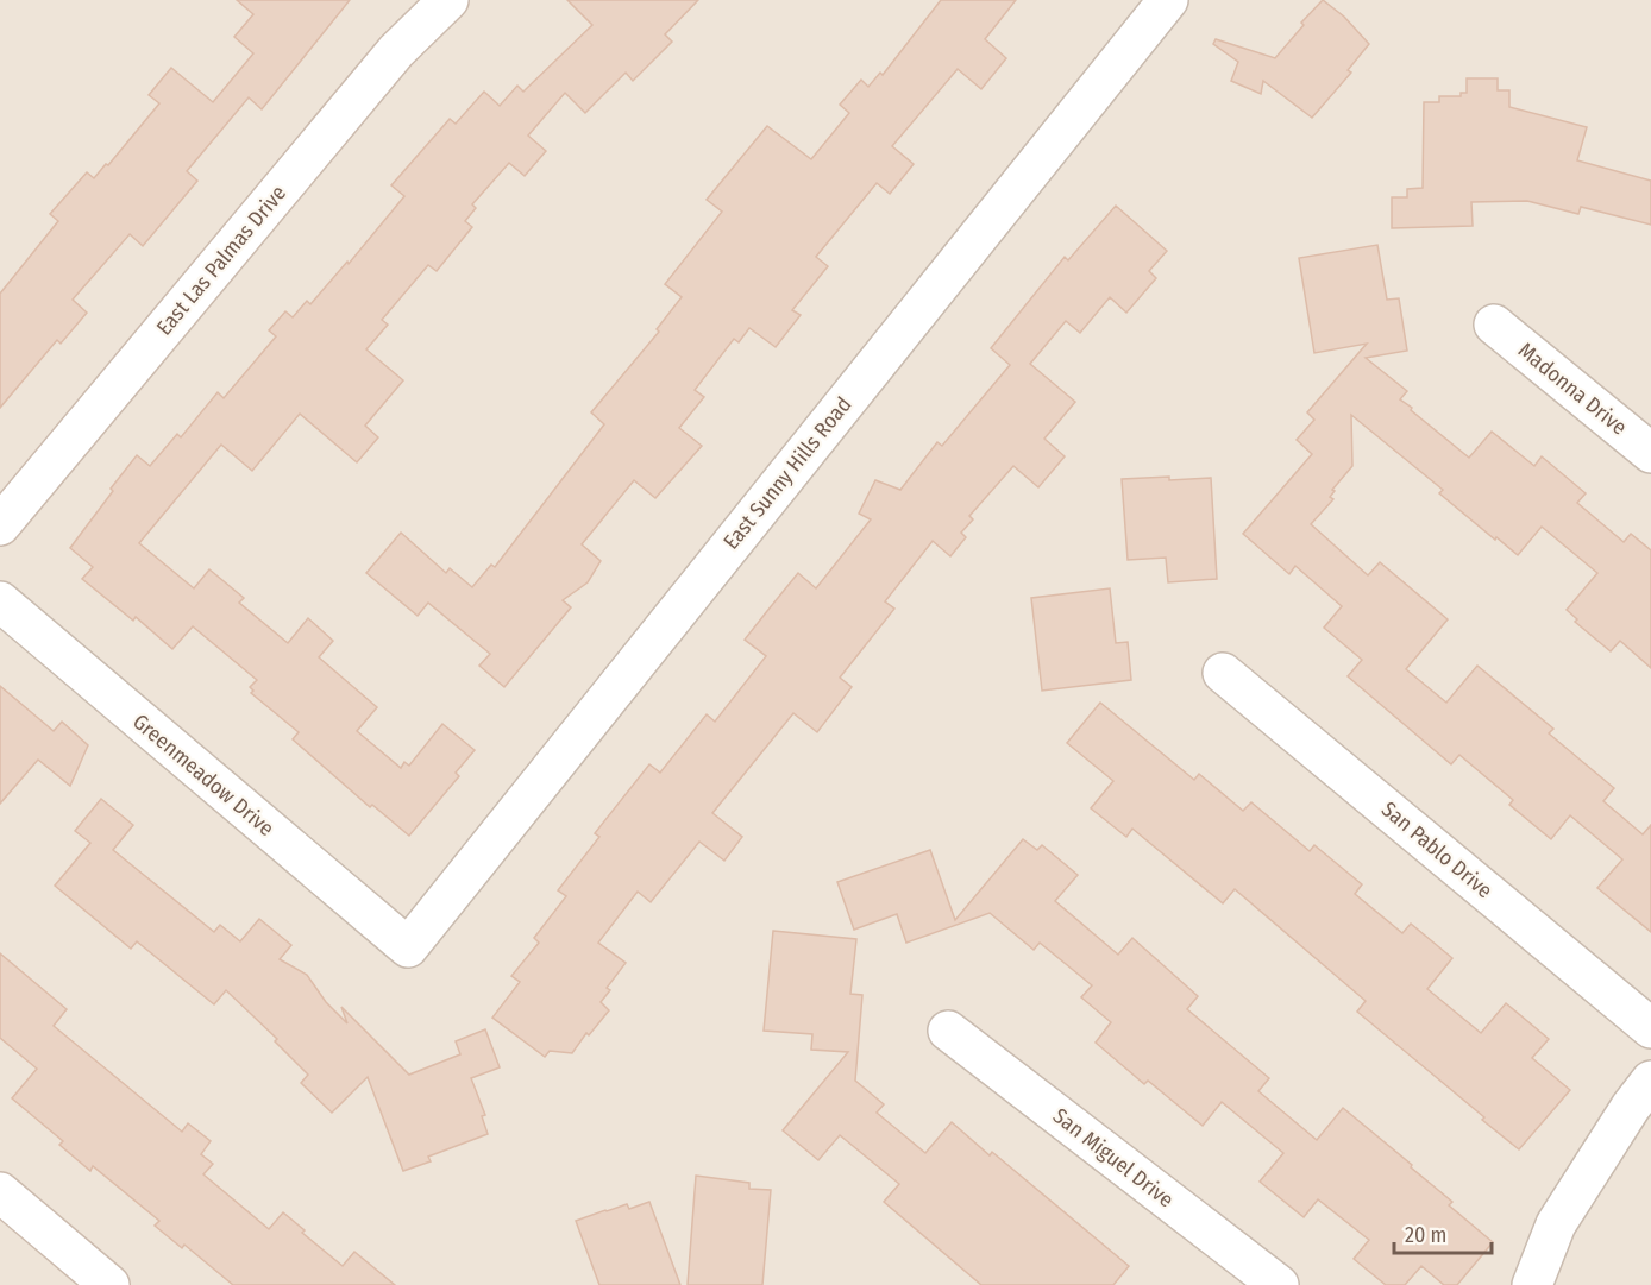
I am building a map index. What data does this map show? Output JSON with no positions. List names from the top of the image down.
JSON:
{
  "streets": {
    "street": [
      "East Las Palmas Drive",
      "Madonna Drive",
      "East Sunny Hills Road",
      "Greenmeadow Drive",
      "San Pablo Drive",
      "San Miguel Drive"
    ]
  },
  "crossings": [
    ["East Sunny Hills Road", "Greenmeadow Drive"]
  ],
  "scale_bar": "20 m"
}
